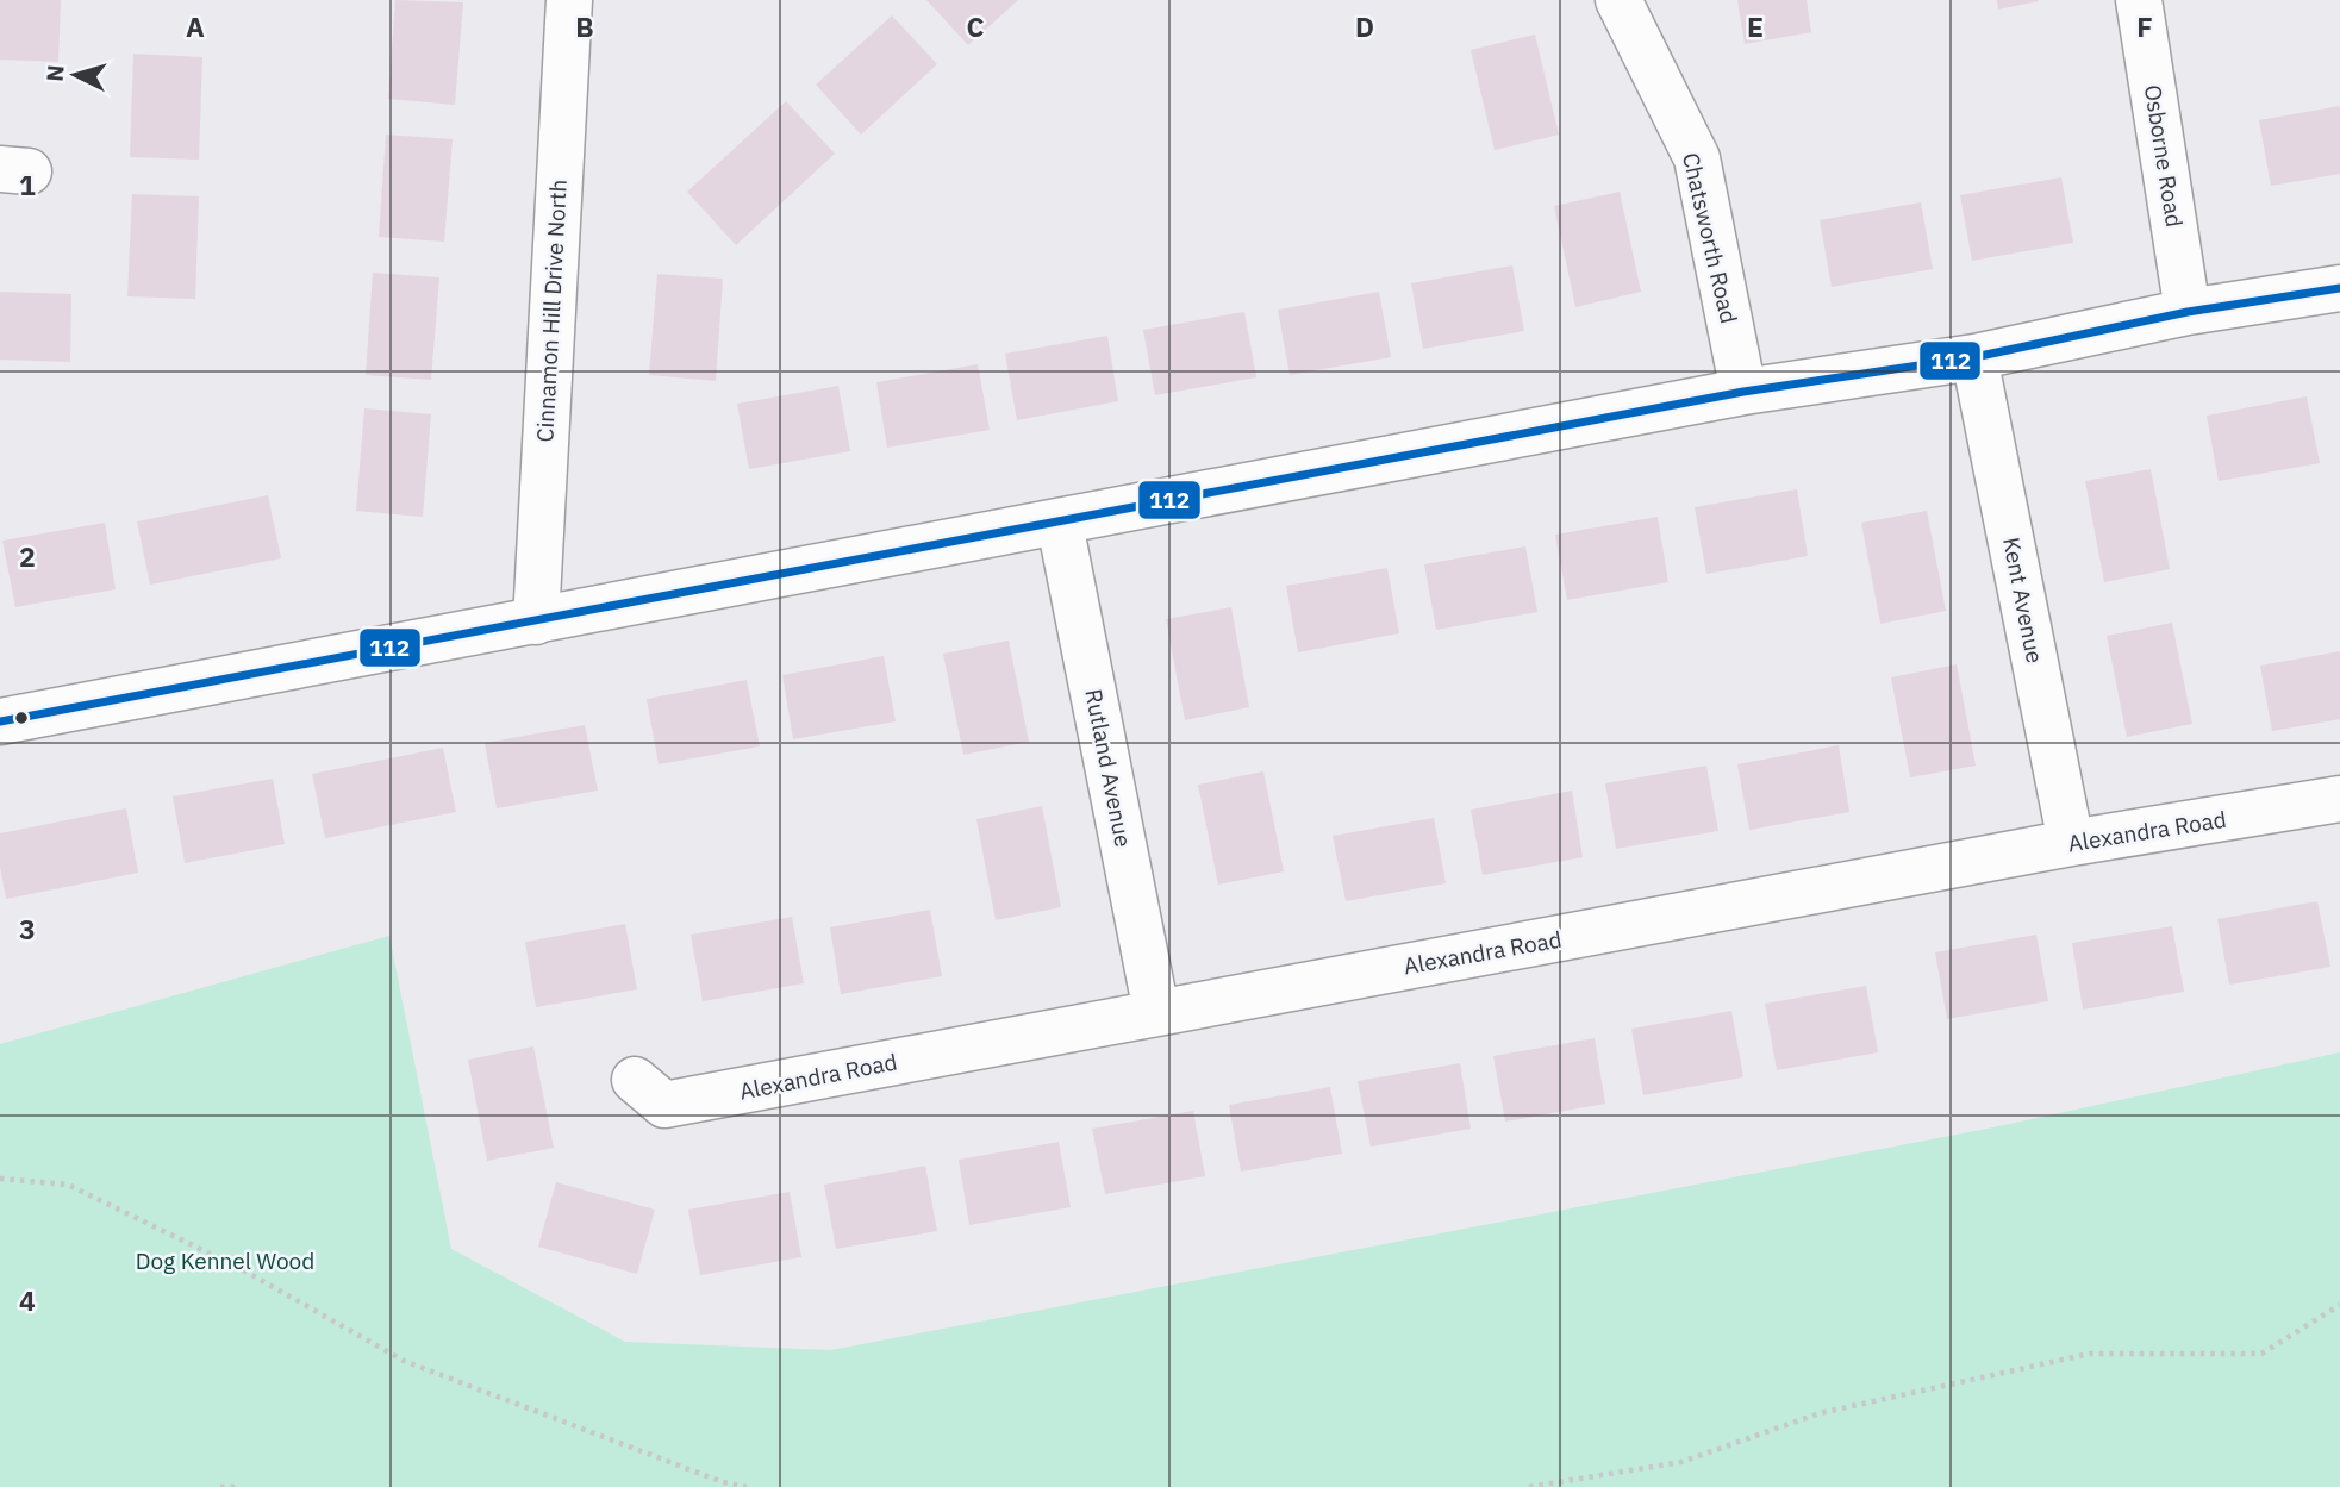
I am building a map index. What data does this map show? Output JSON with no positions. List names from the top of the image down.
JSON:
{
  "streets": {
    "street": [
      "Osborne Road",
      "Chatsworth Road",
      "Cinnamon Hill Drive North",
      "Kent Avenue",
      "Rutland Avenue",
      "Alexandra Road"
    ]
  },
  "crossings": [
    ["Kent Avenue", "Alexandra Road"],
    ["Rutland Avenue", "Alexandra Road"]
  ],
  "parks": ["Dog Kennel Wood"],
  "lines": ["transit line 112"],
  "north": "left",
  "grid": {
    "columns": [
      "A",
      "B",
      "C",
      "D",
      "E",
      "F"
    ],
    "rows": [
      "1",
      "2",
      "3",
      "4"
    ]
  }
}
